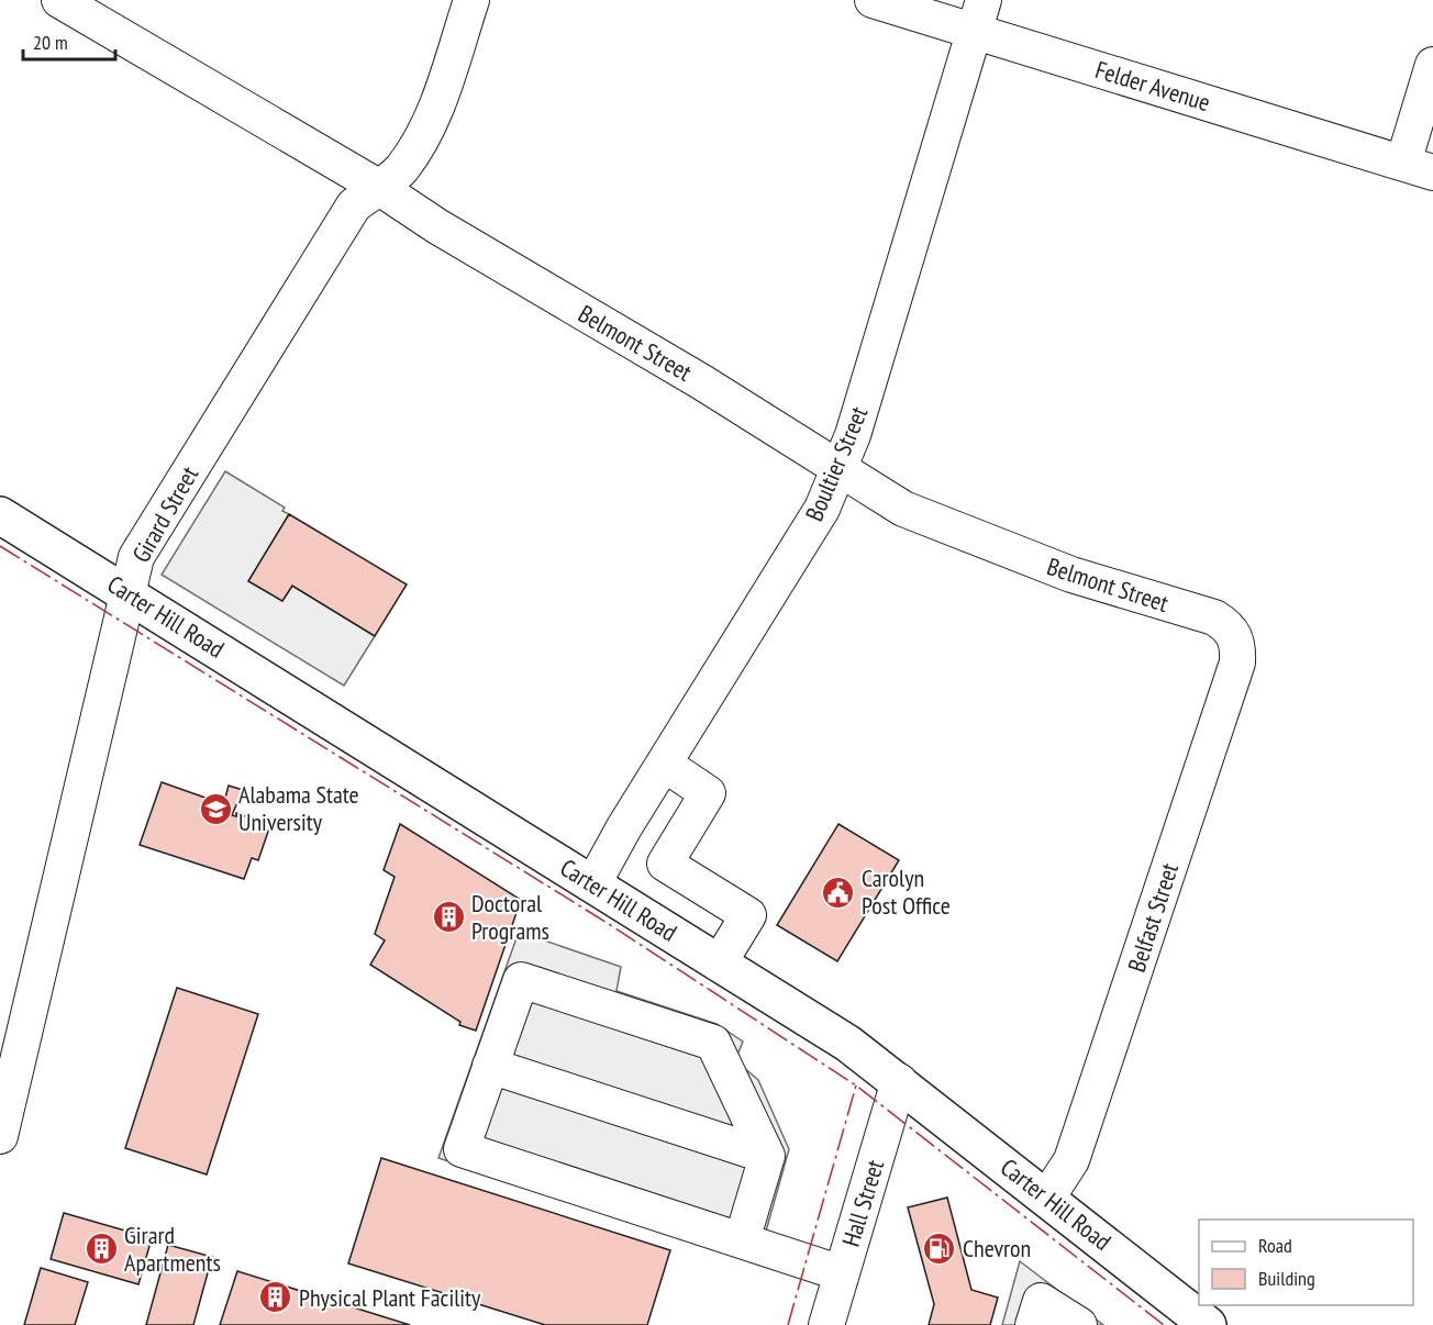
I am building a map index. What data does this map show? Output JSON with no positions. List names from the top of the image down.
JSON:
{
  "streets": {
    "main road": ["Carter Hill Road"],
    "street": [
      "Felder Avenue",
      "Belmont Street",
      "Boultier Street",
      "Girard Street",
      "Belfast Street",
      "Hall Street"
    ]
  },
  "crossings": [
    ["Felder Avenue", "Boultier Street"],
    ["Belmont Street", "Boultier Street"],
    ["Belmont Street", "Girard Street"],
    ["Belmont Street", "Belfast Street"],
    ["Boultier Street", "Carter Hill Road"],
    ["Girard Street", "Carter Hill Road"],
    ["Carter Hill Road", "Belfast Street"],
    ["Carter Hill Road", "Hall Street"]
  ],
  "places": {
    "school or university": ["Alabama State University"],
    "public building": ["Carolyn Post Office"],
    "building": ["Doctoral Programs", "Girard Apartments", "Physical Plant Facility"],
    "fuel station": ["Chevron"]
  },
  "legend": ["Road", "Building"],
  "scale_bar": "20 m"
}
